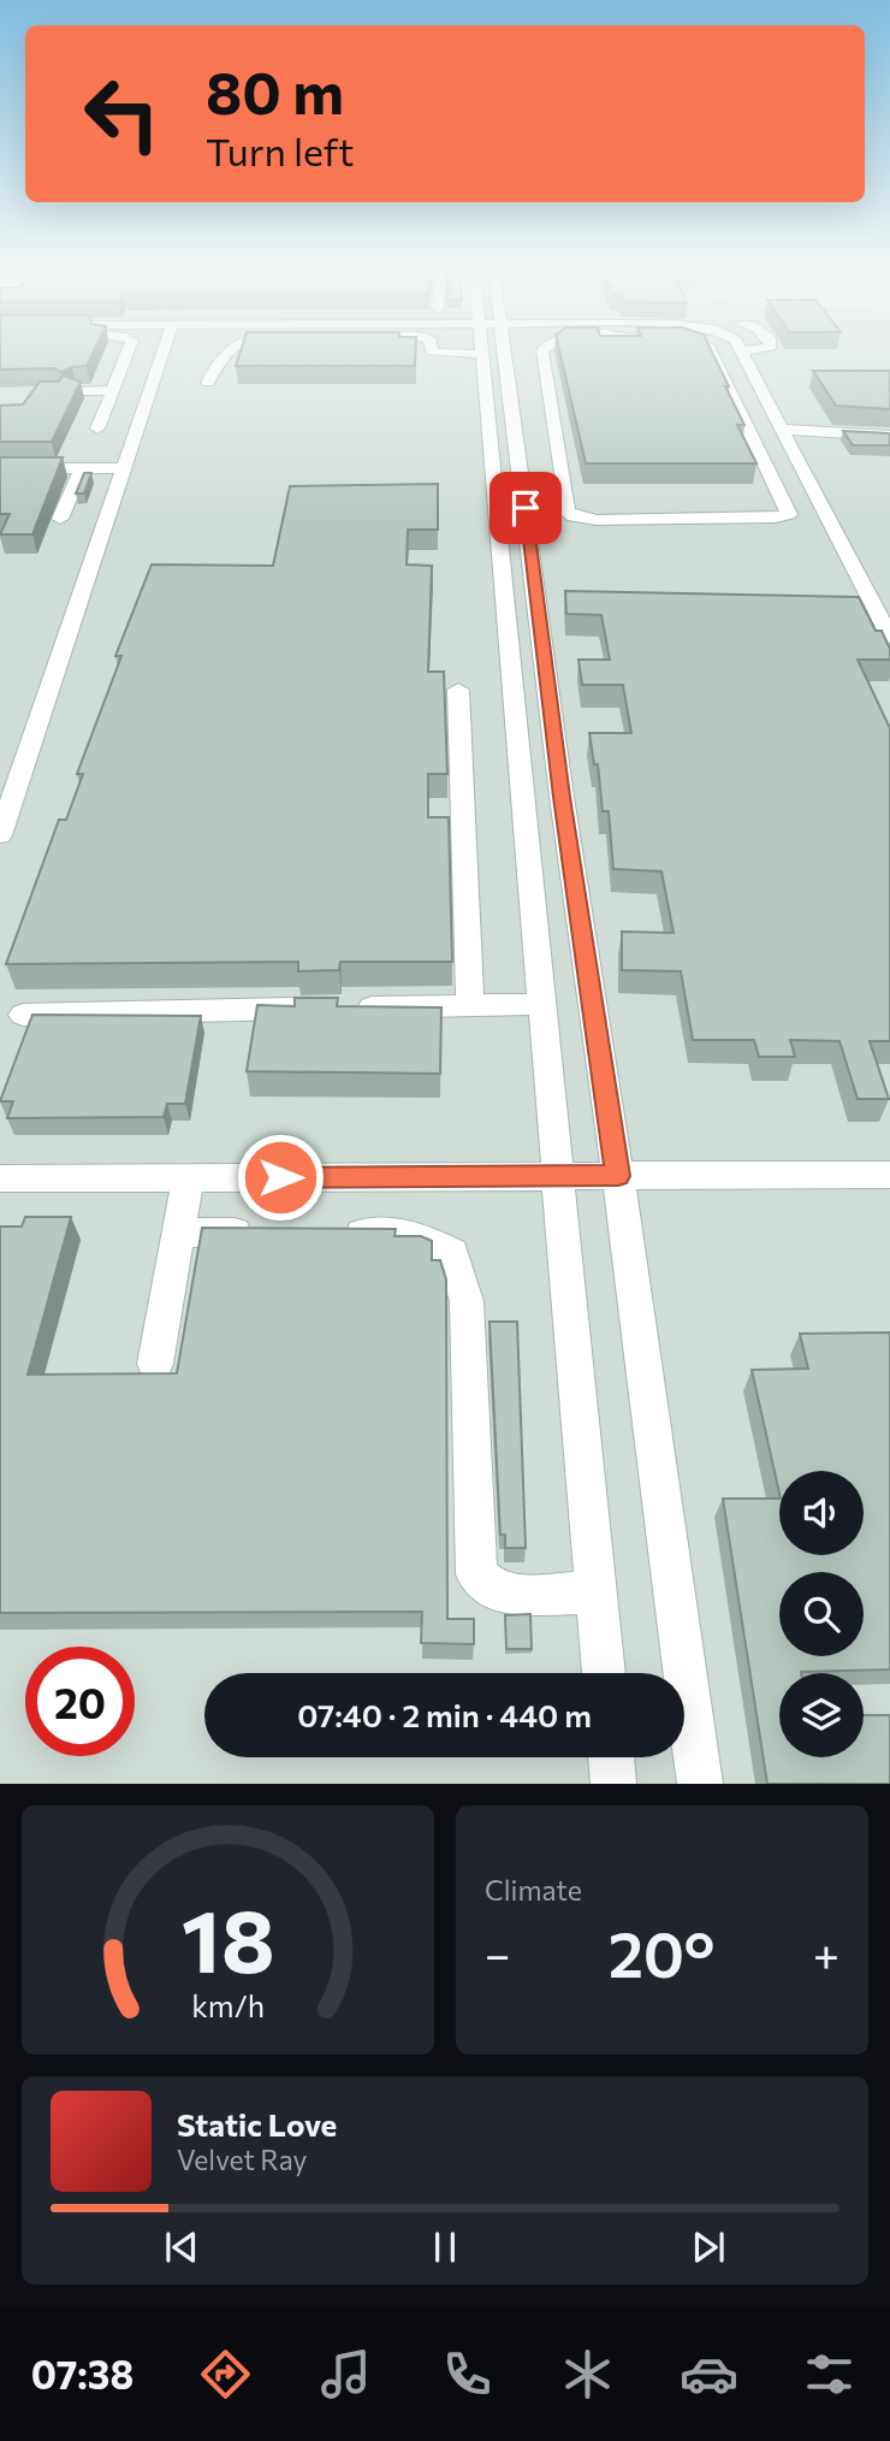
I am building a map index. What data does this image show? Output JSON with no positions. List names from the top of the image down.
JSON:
{
  "page": {
    "turn": ["80 m", "Turn left"],
    "limit": "20",
    "trip": "07:40 · 2 min · 440 m",
    "tile": "Climate",
    "heat": ["−", "20°", "+"],
    "song": ["Static Love", "Velvet Ray"],
    "tabs": "07:38",
    "gauge": ["18", "km/h"]
  }
}
